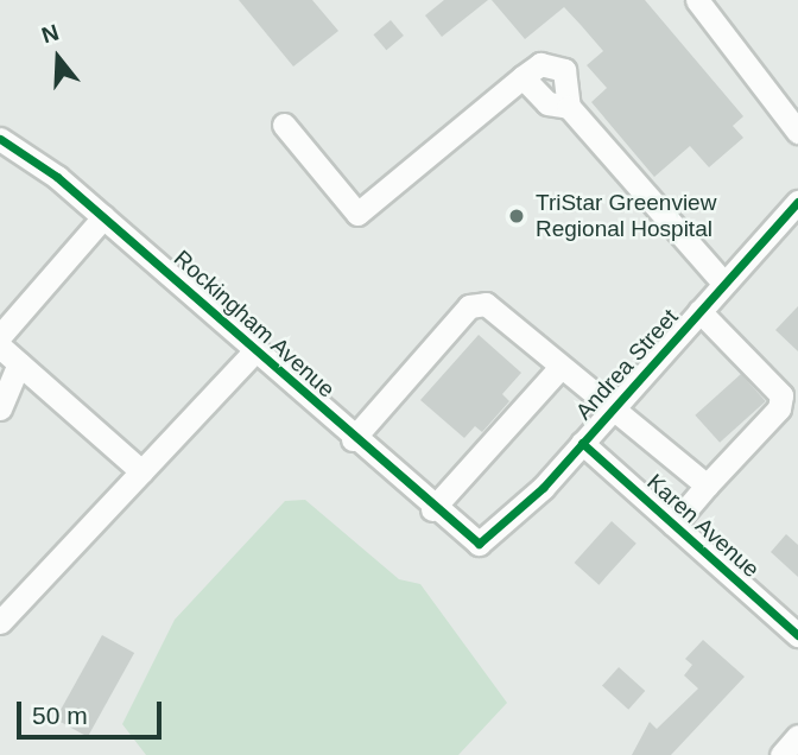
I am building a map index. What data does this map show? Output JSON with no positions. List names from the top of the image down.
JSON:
{
  "streets": {
    "street": ["Rockingham Avenue", "Andrea Street", "Karen Avenue"]
  },
  "crossings": [
    ["Rockingham Avenue", "Andrea Street"],
    ["Andrea Street", "Karen Avenue"]
  ],
  "places": ["TriStar Greenview Regional Hospital"],
  "scale_bar": "50 m",
  "north": "top"
}
